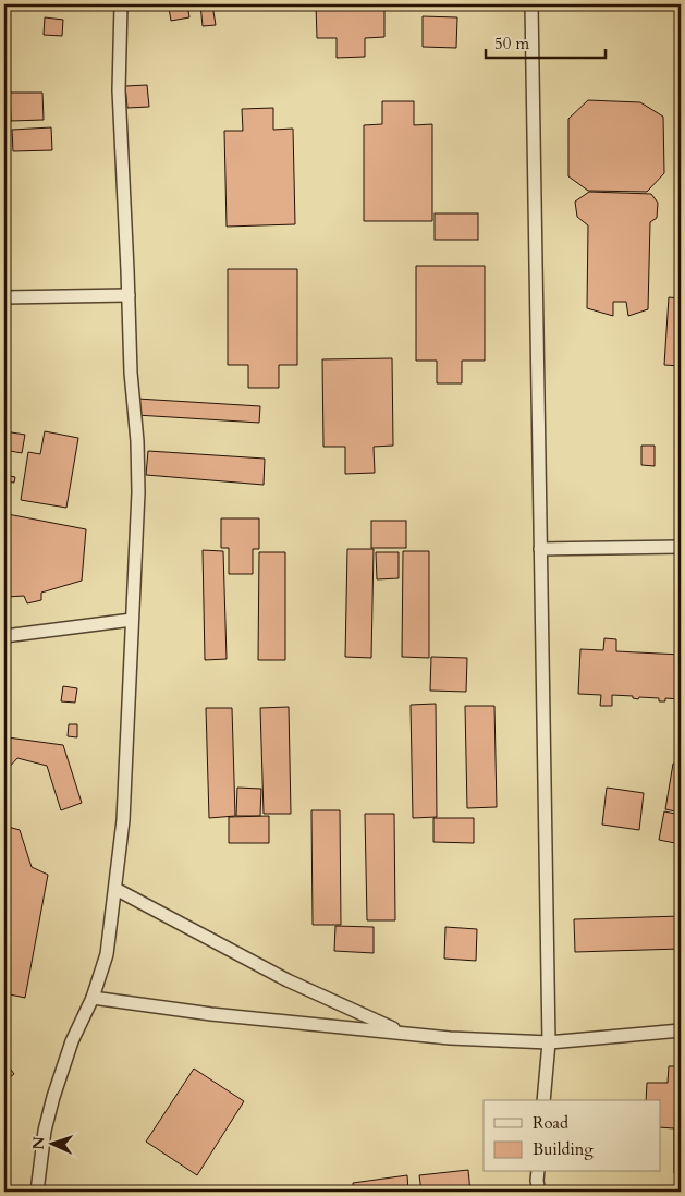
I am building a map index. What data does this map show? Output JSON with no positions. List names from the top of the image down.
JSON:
{
  "legend": ["Road", "Building"],
  "scale_bar": "50 m",
  "north": "left"
}
